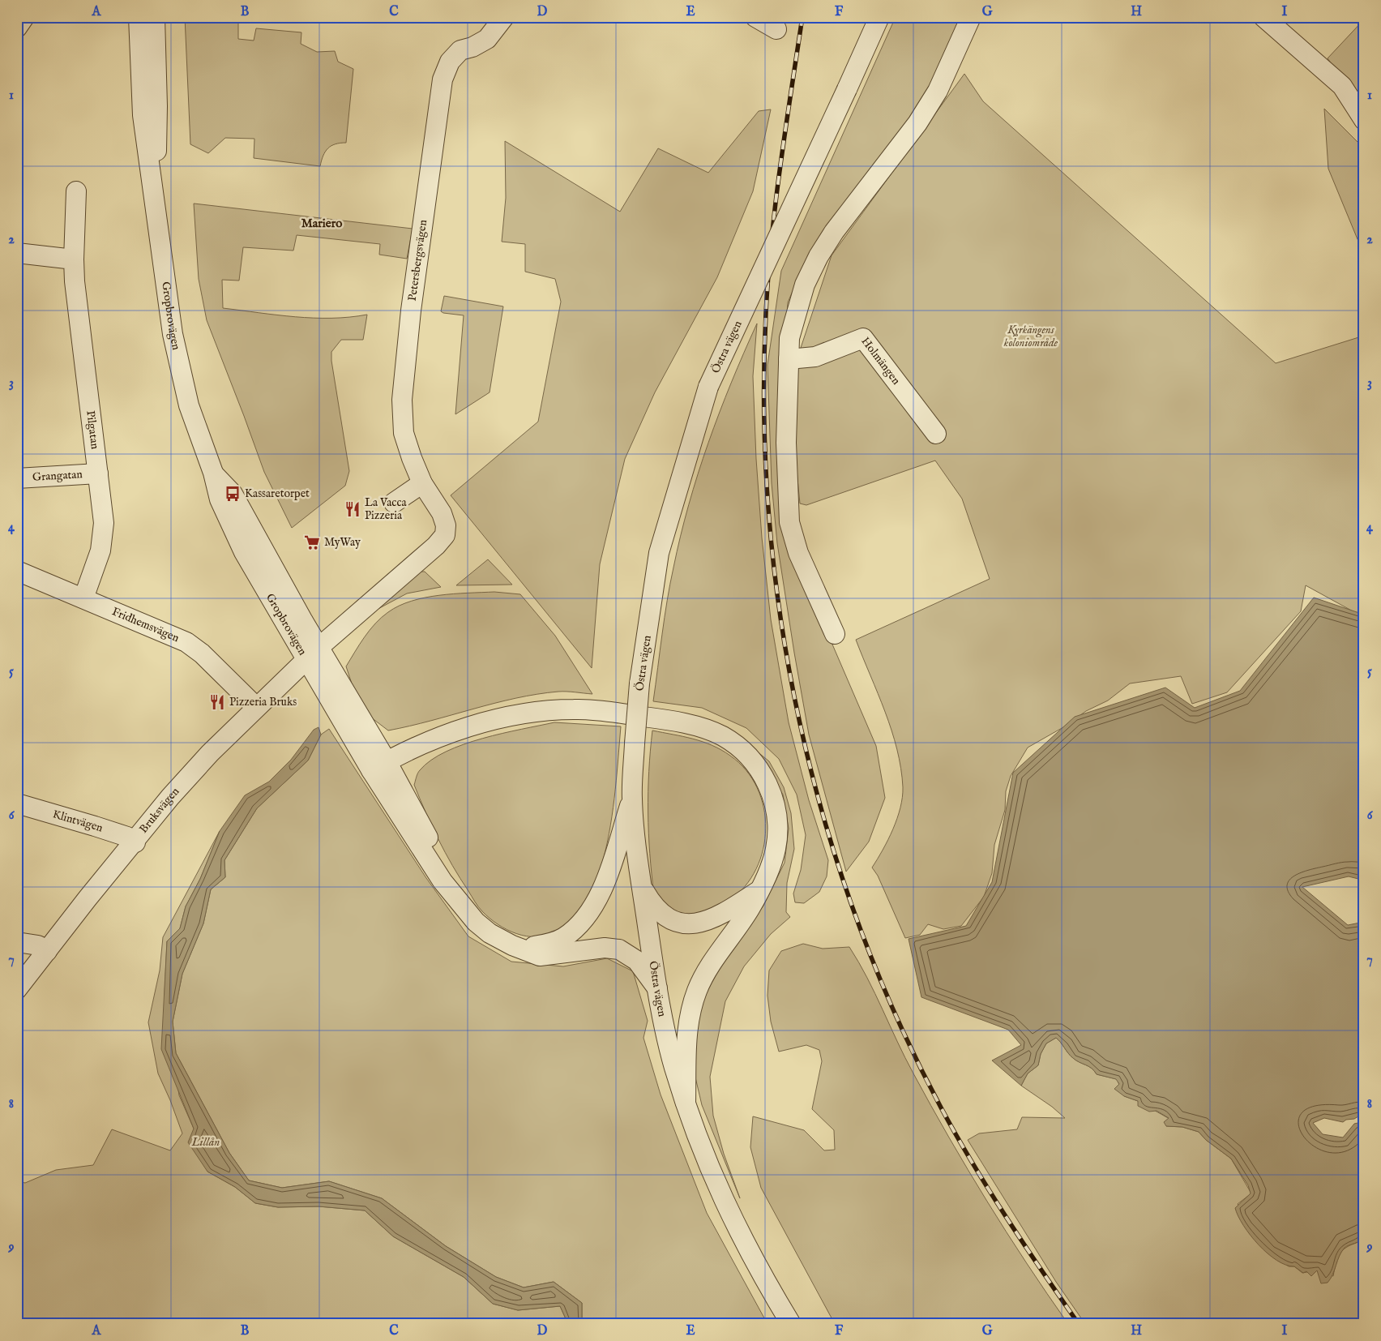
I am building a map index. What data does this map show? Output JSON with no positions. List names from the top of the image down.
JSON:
{
  "streets": {
    "street": [
      "Petersbergsvägen",
      "Gropbrovägen",
      "Östra vägen",
      "Holmängen",
      "Pilgatan",
      "Grangatan",
      "Fridhemsvägen",
      "Bruksvägen",
      "Klintvägen"
    ]
  },
  "crossings": [
    ["Petersbergsvägen", "Bruksvägen"],
    ["Gropbrovägen", "Bruksvägen"],
    ["Pilgatan", "Grangatan"],
    ["Pilgatan", "Fridhemsvägen"],
    ["Fridhemsvägen", "Bruksvägen"],
    ["Bruksvägen", "Klintvägen"]
  ],
  "districts": ["Mariero"],
  "water": ["Lillån"],
  "parks": ["Kyrkängens koloniområde"],
  "places": {
    "bus stop": ["Kassaretorpet"],
    "restaurant": ["La Vacca Pizzeria", "Pizzeria Bruks"],
    "supermarket": ["MyWay"]
  },
  "grid": {
    "columns": [
      "A",
      "B",
      "C",
      "D",
      "E",
      "F",
      "G",
      "H",
      "I"
    ],
    "rows": [
      "1",
      "2",
      "3",
      "4",
      "5",
      "6",
      "7",
      "8",
      "9"
    ]
  }
}
